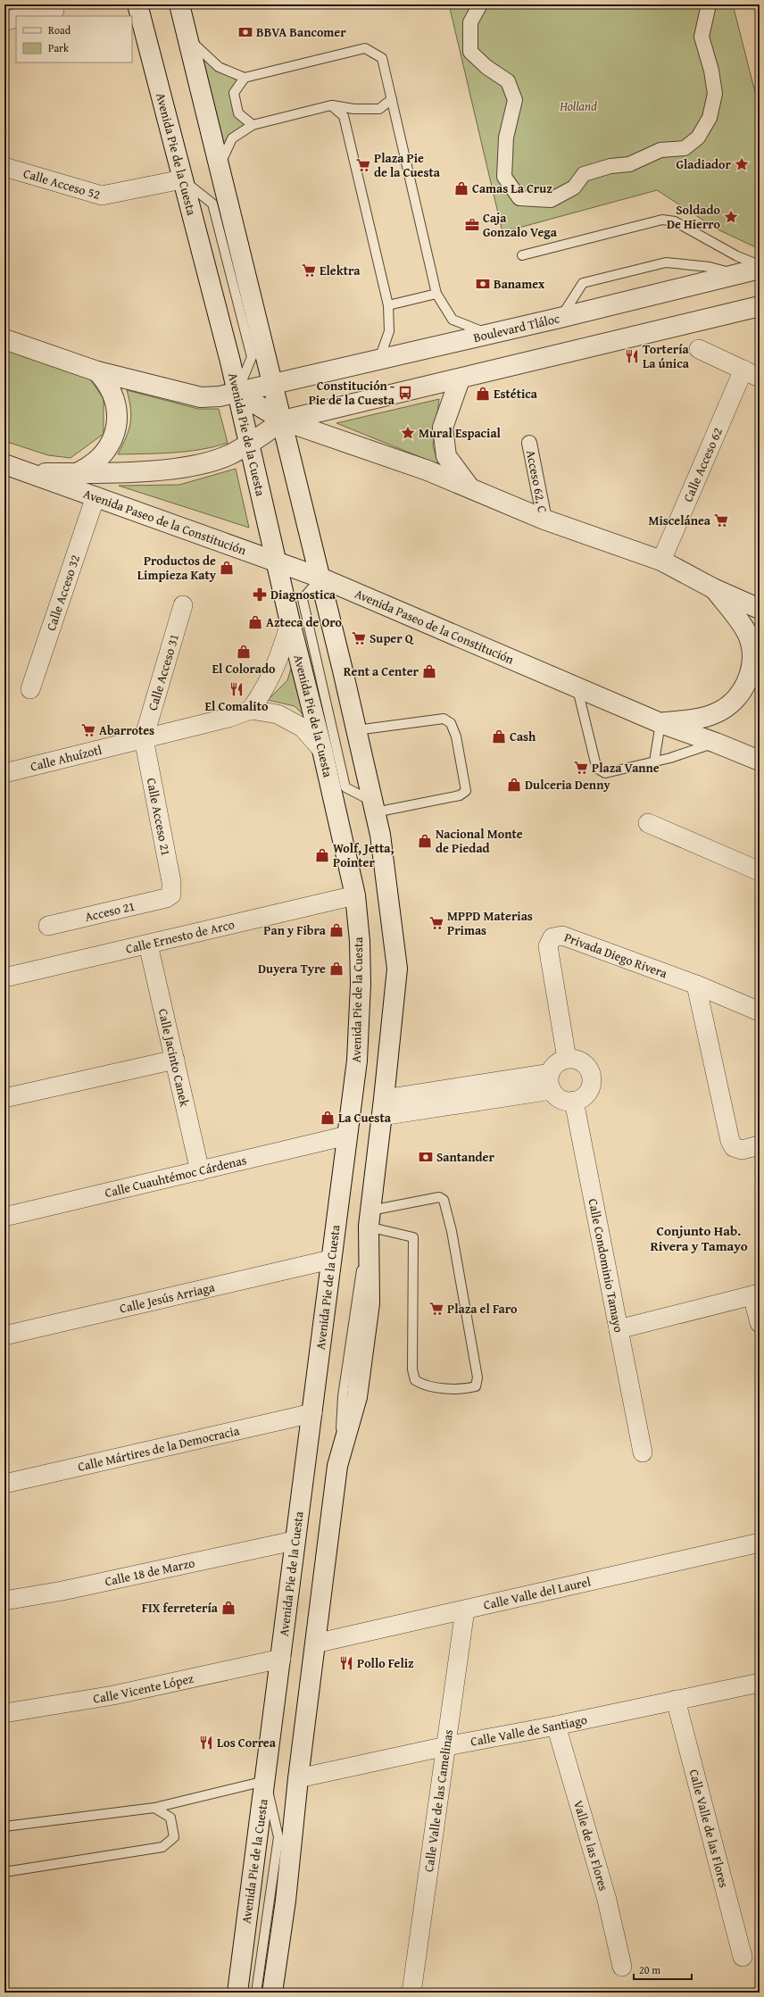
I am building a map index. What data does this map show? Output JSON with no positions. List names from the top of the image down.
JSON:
{
  "streets": {
    "main road": ["Avenida Pie de la Cuesta", "Boulevard Tláloc", "Avenida Paseo de la Constitución"],
    "street": [
      "Calle Acceso 52",
      "Calle Acceso 62",
      "Acceso 62, C",
      "Calle Acceso 32",
      "Calle Acceso 31",
      "Calle Ahuízotl",
      "Calle Acceso 21",
      "Acceso 21",
      "Calle Ernesto de Arco",
      "Privada Diego Rivera",
      "Calle Jacinto Canek",
      "Calle Cuauhtémoc Cárdenas",
      "Calle Condominio Tamayo",
      "Calle Jesús Arriaga",
      "Calle Mártires de la Democracia",
      "Calle 18 de Marzo",
      "Calle Valle del Laurel",
      "Calle Vicente López",
      "Calle Valle de Santiago",
      "Calle Valle de las Camelinas",
      "Calle Valle de las Flores",
      "Valle de las Flores"
    ]
  },
  "crossings": [
    ["Avenida Pie de la Cuesta", "Calle Acceso 52"],
    ["Avenida Pie de la Cuesta", "Boulevard Tláloc"],
    ["Avenida Pie de la Cuesta", "Avenida Paseo de la Constitución"],
    ["Avenida Pie de la Cuesta", "Calle Ahuízotl"],
    ["Avenida Pie de la Cuesta", "Calle Ernesto de Arco"],
    ["Avenida Pie de la Cuesta", "Calle Cuauhtémoc Cárdenas"],
    ["Avenida Pie de la Cuesta", "Calle Jesús Arriaga"],
    ["Avenida Pie de la Cuesta", "Calle Mártires de la Democracia"],
    ["Avenida Pie de la Cuesta", "Calle 18 de Marzo"],
    ["Avenida Pie de la Cuesta", "Calle Vicente López"],
    ["Avenida Paseo de la Constitución", "Calle Acceso 32"],
    ["Calle Acceso 31", "Calle Ahuízotl"],
    ["Calle Acceso 31", "Calle Acceso 21"],
    ["Calle Ahuízotl", "Calle Acceso 21"],
    ["Calle Acceso 21", "Acceso 21"],
    ["Calle Ernesto de Arco", "Calle Jacinto Canek"],
    ["Privada Diego Rivera", "Calle Condominio Tamayo"],
    ["Calle Jacinto Canek", "Calle Cuauhtémoc Cárdenas"],
    ["Calle Valle del Laurel", "Calle Valle de las Camelinas"],
    ["Calle Valle de Santiago", "Calle Valle de las Camelinas"],
    ["Calle Valle de Santiago", "Calle Valle de las Flores"],
    ["Calle Valle de Santiago", "Valle de las Flores"]
  ],
  "districts": ["Conjunto Hab. Rivera y Tamayo"],
  "parks": ["Holland"],
  "places": {
    "bank": ["BBVA Bancomer", "Banamex", "Santander"],
    "place": ["Gladiador", "Soldado De Hierro", "Mural Espacial"],
    "supermarket": [
      "Plaza Pie de la Cuesta",
      "Elektra",
      "Miscelánea",
      "Super Q",
      "Abarrotes",
      "Plaza Vanne",
      "MPPD Materias Primas",
      "Plaza el Faro"
    ],
    "shop": [
      "Camas La Cruz",
      "Estética",
      "Productos de Limpieza Katy",
      "Azteca de Oro",
      "El Colorado",
      "Rent a Center",
      "Cash",
      "Dulceria Denny",
      "Nacional Monte de Piedad",
      "Wolf, Jetta, Pointer",
      "Pan y Fibra",
      "Duyera Tyre",
      "La Cuesta",
      "FIX ferretería"
    ],
    "office": ["Caja Gonzalo Vega"],
    "restaurant": [
      "Tortería La única",
      "El Comalito",
      "Pollo Feliz",
      "Los Correa"
    ],
    "bus stop": ["Constitución - Pie de la Cuesta"],
    "pharmacy": ["Diagnostica"]
  },
  "legend": ["Road", "Park"],
  "scale_bar": "20 m"
}
